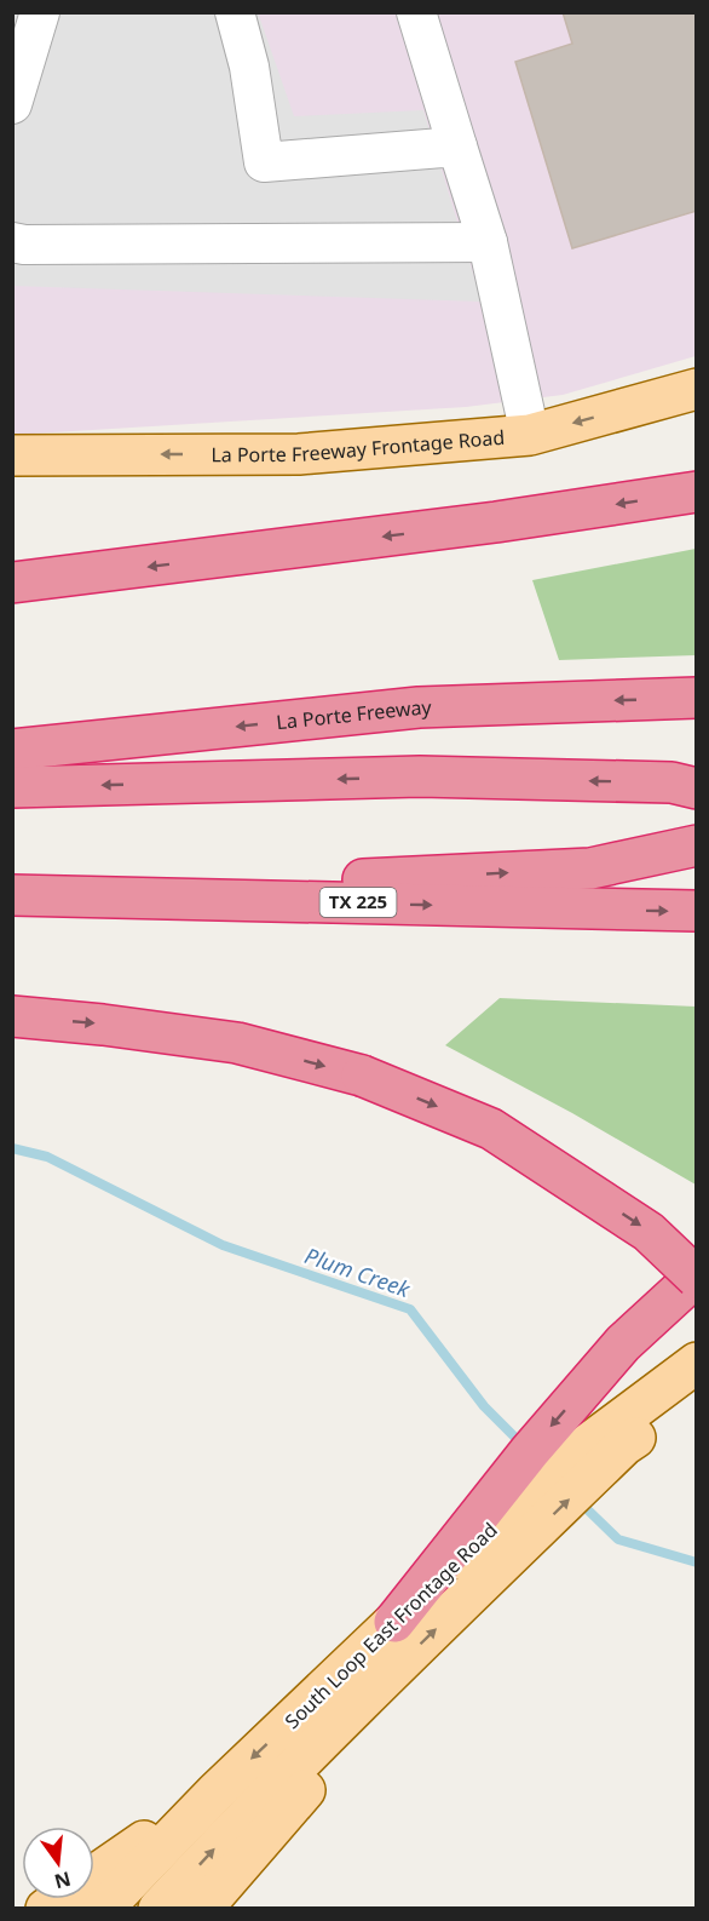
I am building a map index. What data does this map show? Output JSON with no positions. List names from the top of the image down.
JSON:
{
  "streets": {
    "highway": ["La Porte Freeway", "TX 225"],
    "main road": ["La Porte Freeway Frontage Road", "South Loop East Frontage Road"]
  },
  "one_way": ["La Porte Freeway Frontage Road"],
  "water": ["Plum Creek"],
  "north": "bottom"
}
